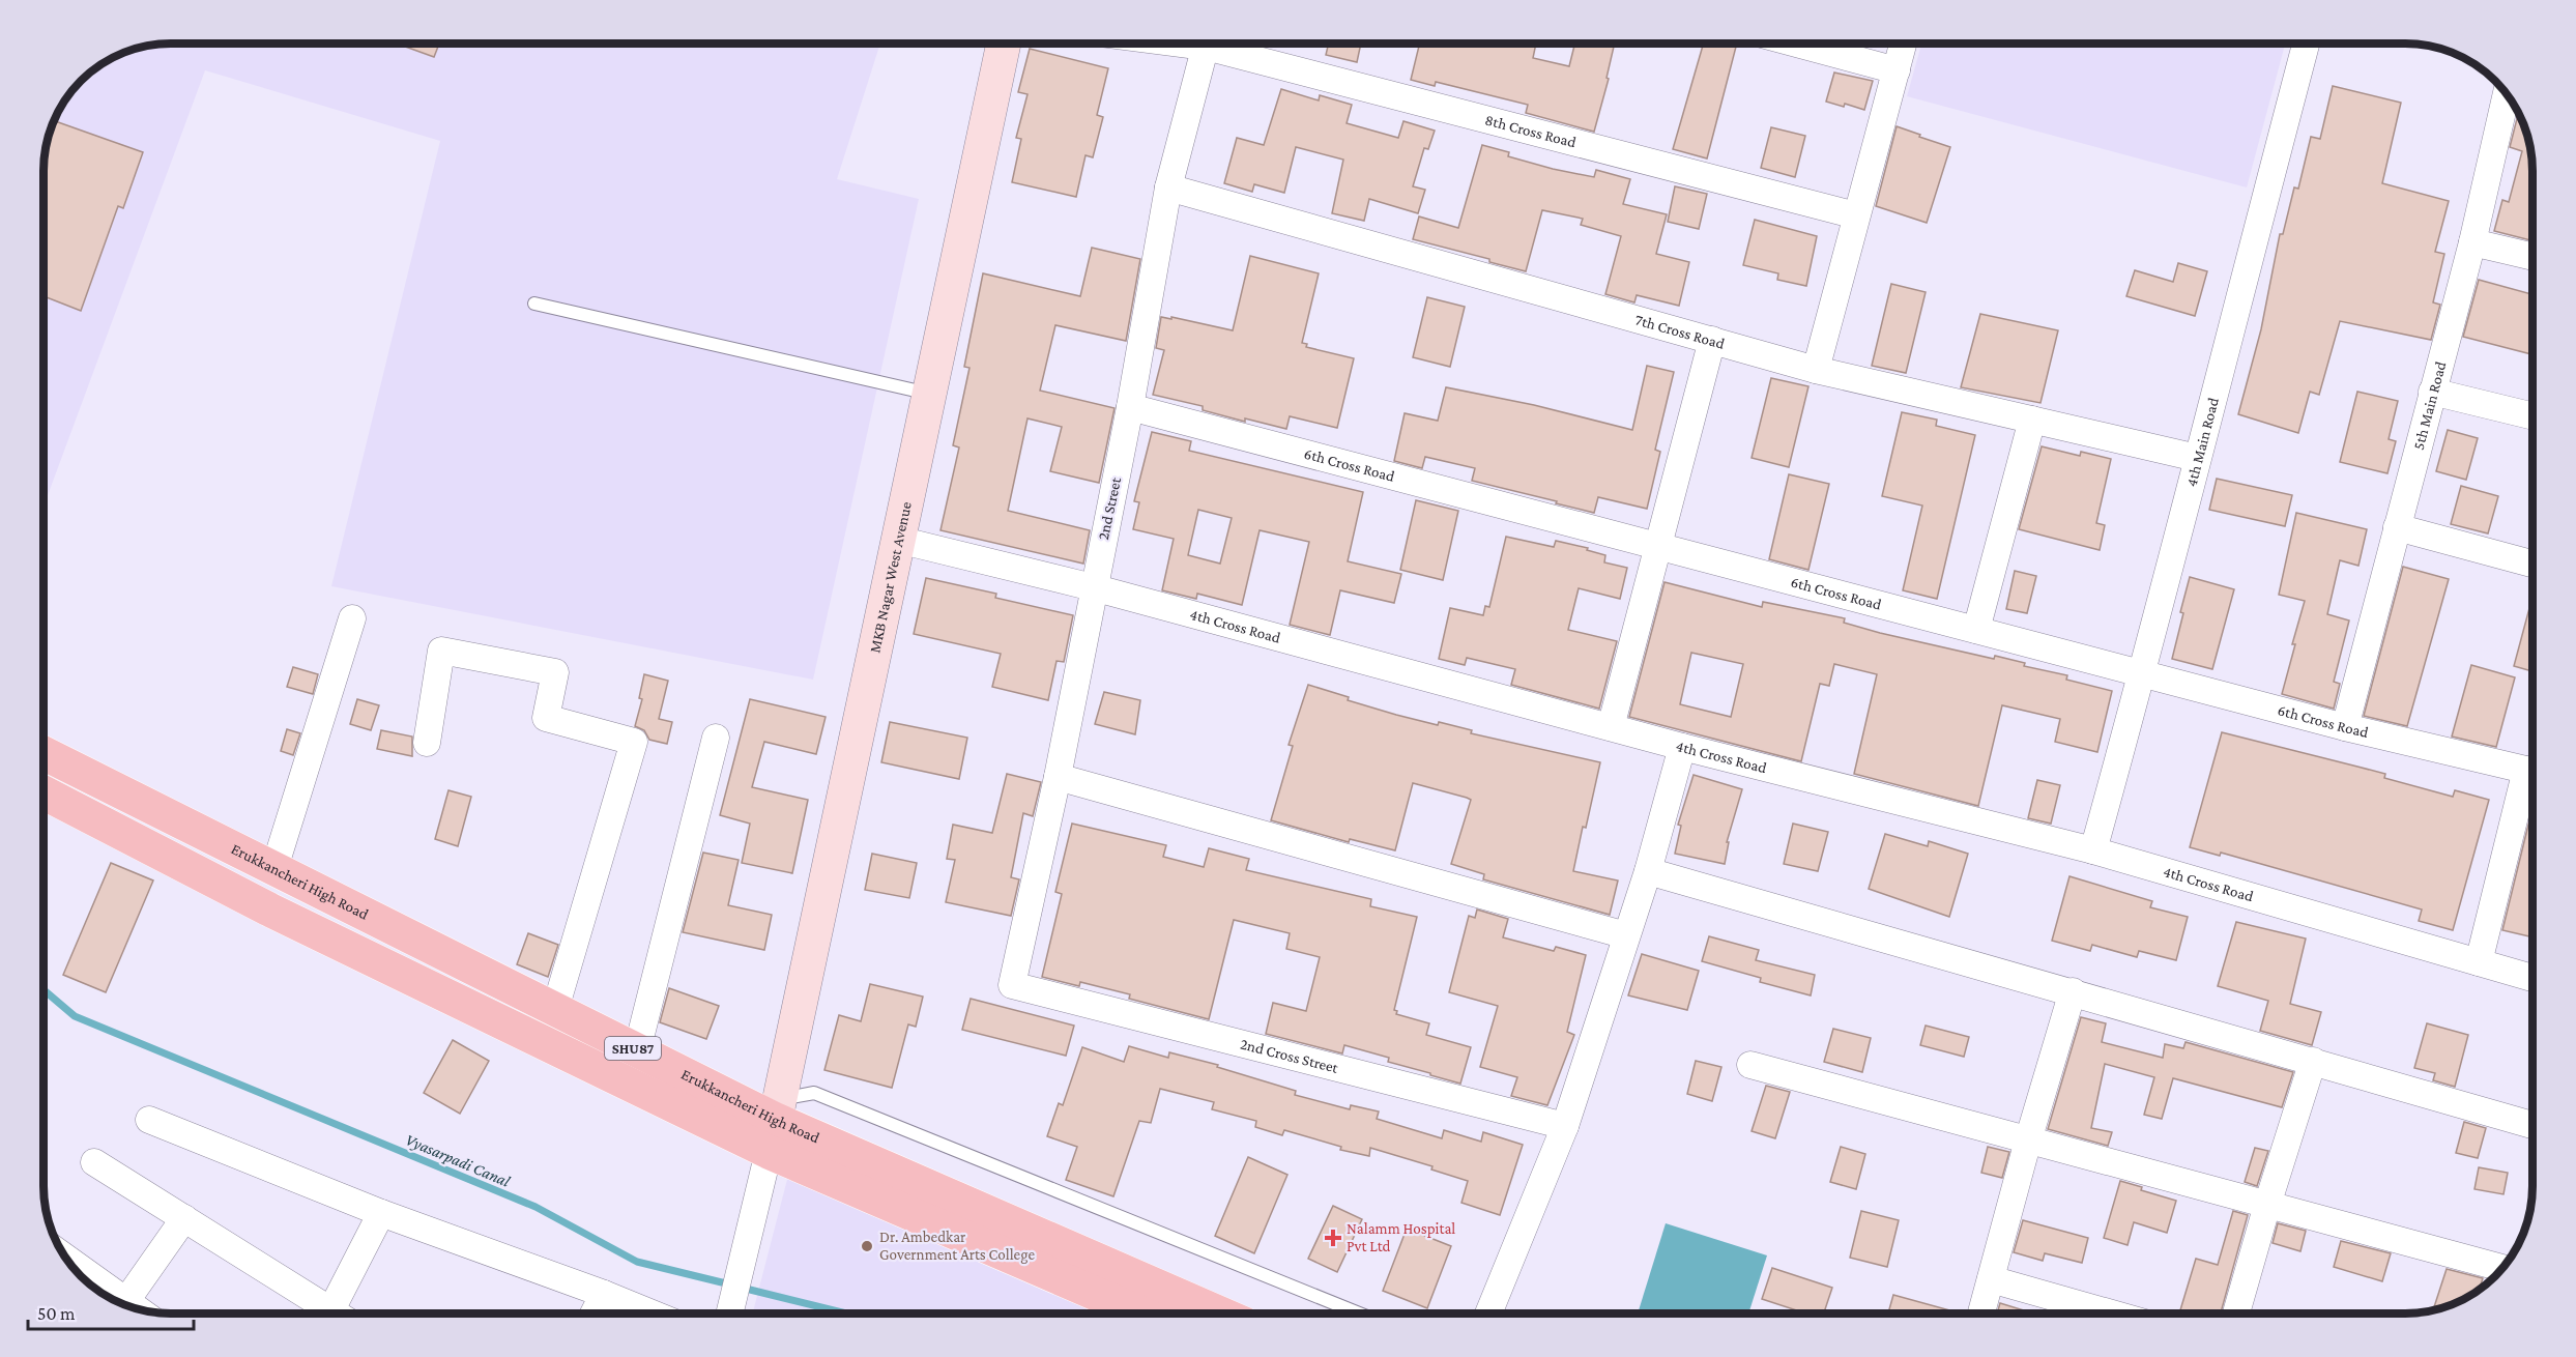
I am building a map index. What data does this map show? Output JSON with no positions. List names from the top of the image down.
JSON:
{
  "streets": {
    "main road": ["MKB Nagar West Avenue", "Erukkancheri High Road", "SHU87"],
    "street": [
      "8th Cross Road",
      "7th Cross Road",
      "5th Main Road",
      "4th Main Road",
      "6th Cross Road",
      "2nd Street",
      "4th Cross Road",
      "2nd Cross Street"
    ]
  },
  "crossings": [
    ["7th Cross Road", "4th Main Road"],
    ["7th Cross Road", "2nd Street"],
    ["5th Main Road", "6th Cross Road"],
    ["4th Main Road", "6th Cross Road"],
    ["4th Main Road", "4th Cross Road"],
    ["6th Cross Road", "2nd Street"],
    ["2nd Street", "4th Cross Road"],
    ["2nd Street", "2nd Cross Street"],
    ["MKB Nagar West Avenue", "4th Cross Road"],
    ["MKB Nagar West Avenue", "Erukkancheri High Road"],
    ["MKB Nagar West Avenue", "SHU87"],
    ["Erukkancheri High Road", "SHU87"]
  ],
  "water": ["Vyasarpadi Canal"],
  "places": {
    "health": ["Nalamm Hospital Pvt Ltd"],
    "other": ["Dr. Ambedkar Government Arts College"]
  },
  "scale_bar": "50 m"
}
